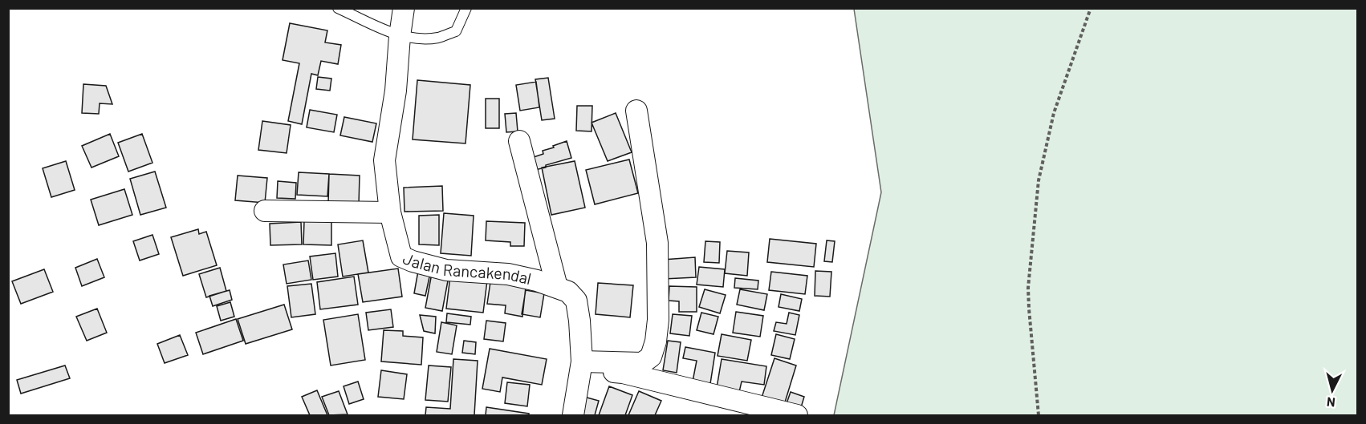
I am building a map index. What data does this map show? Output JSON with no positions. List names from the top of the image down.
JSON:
{
  "streets": {
    "street": ["Jalan Rancakendal"]
  },
  "north": "bottom"
}
